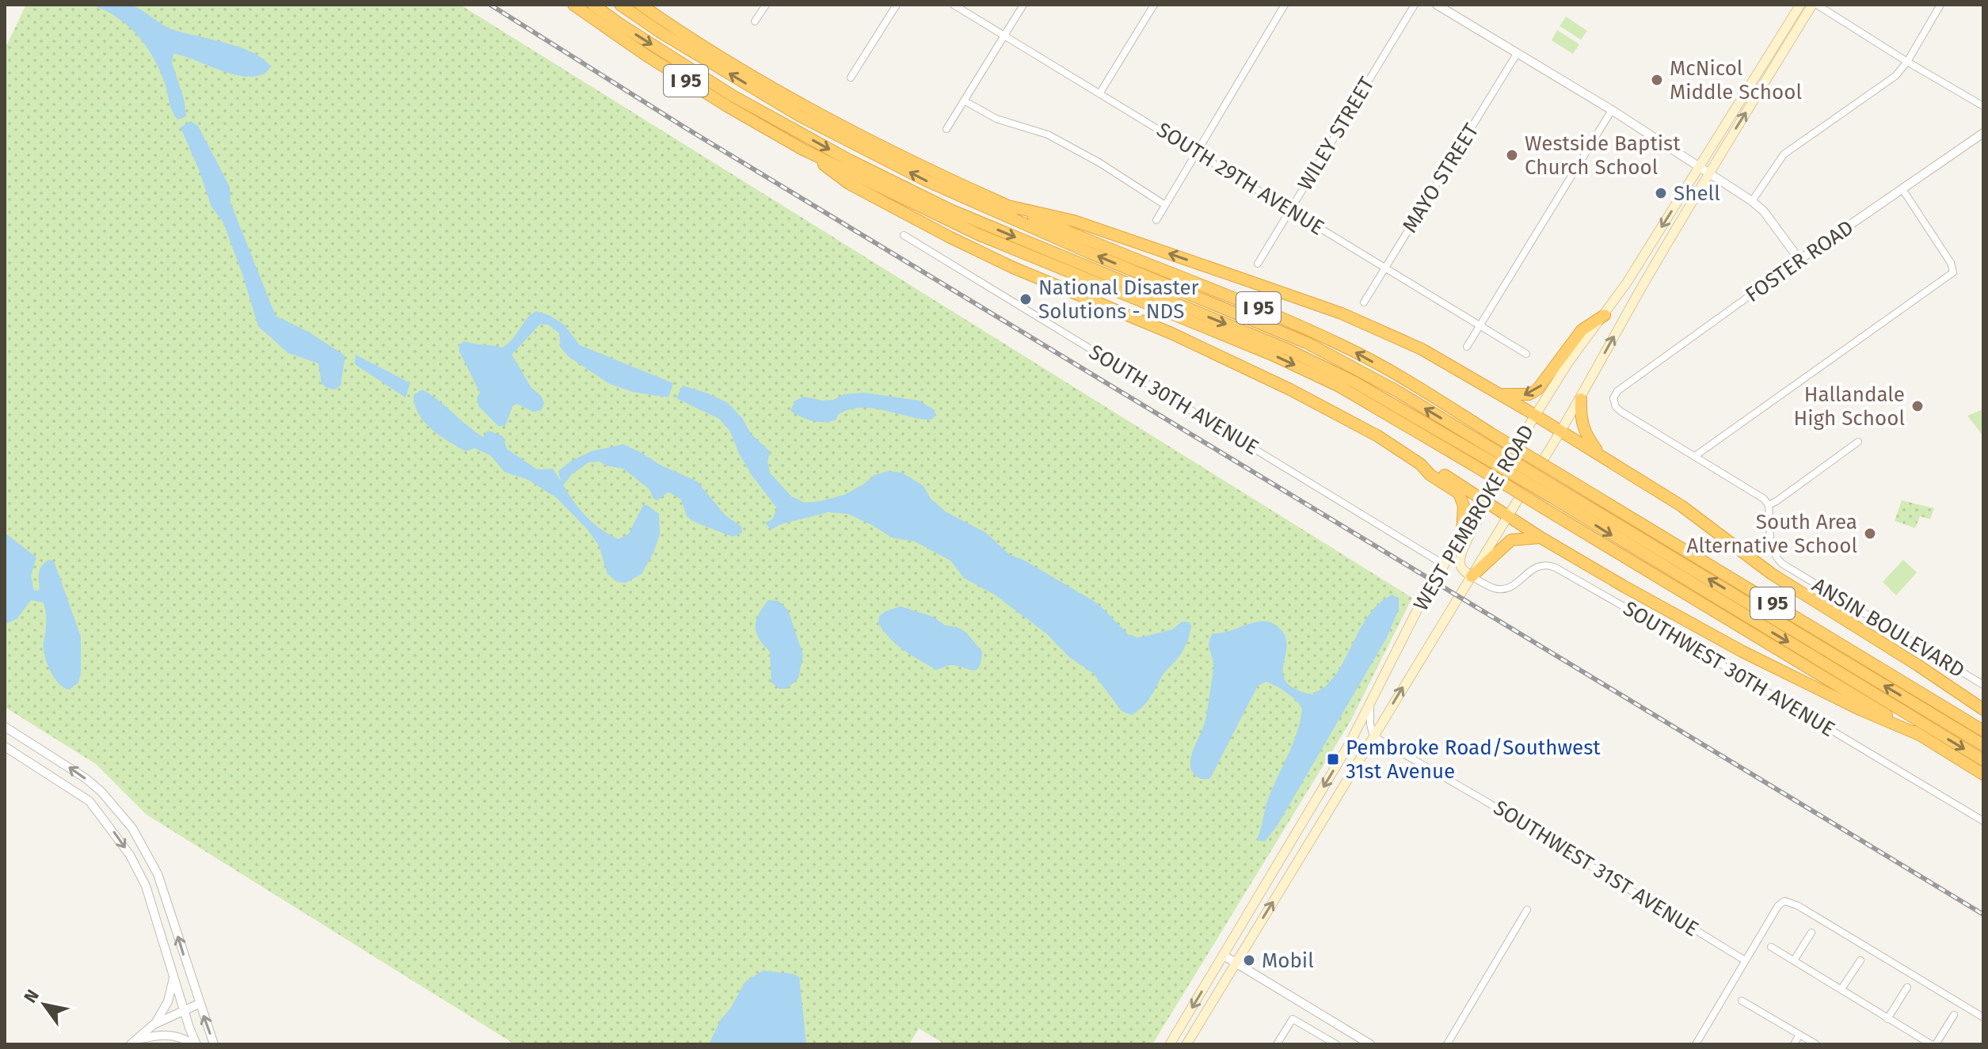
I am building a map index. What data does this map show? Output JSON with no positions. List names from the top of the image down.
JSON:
{
  "streets": {
    "highway": ["I 95"],
    "main road": ["WEST PEMBROKE ROAD"],
    "street": [
      "WILEY STREET",
      "MAYO STREET",
      "SOUTH 29TH AVENUE",
      "FOSTER ROAD",
      "SOUTH 30TH AVENUE",
      "ANSIN BOULEVARD",
      "SOUTHWEST 30TH AVENUE",
      "SOUTHWEST 31ST AVENUE"
    ]
  },
  "crossings": [
    ["WILEY STREET", "SOUTH 29TH AVENUE"],
    ["MAYO STREET", "SOUTH 29TH AVENUE"],
    ["SOUTH 30TH AVENUE", "WEST PEMBROKE ROAD"],
    ["WEST PEMBROKE ROAD", "SOUTHWEST 30TH AVENUE"],
    ["WEST PEMBROKE ROAD", "SOUTHWEST 31ST AVENUE"]
  ],
  "places": {
    "other": [
      "McNicol Middle School",
      "Westside Baptist Church School",
      "Shell",
      "National Disaster Solutions - NDS",
      "Hallandale High School",
      "South Area Alternative School",
      "Mobil"
    ],
    "transit": ["Pembroke Road/Southwest 31st Avenue"]
  },
  "north": "top left"
}
